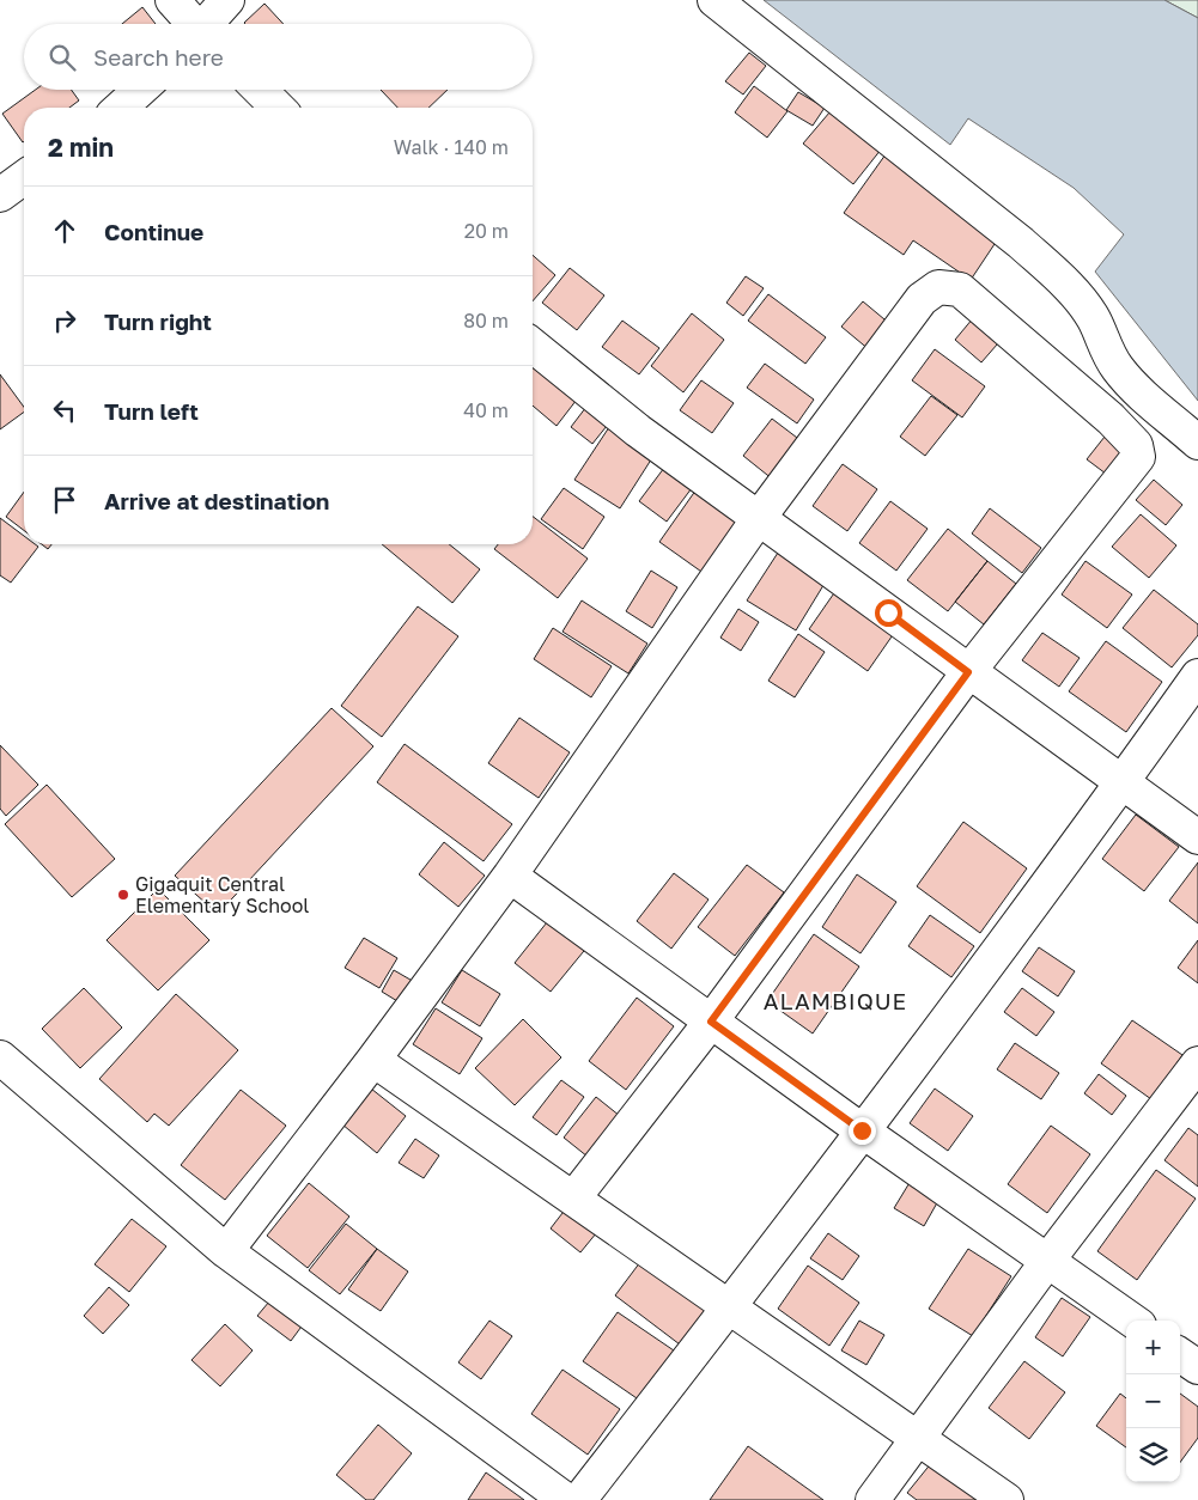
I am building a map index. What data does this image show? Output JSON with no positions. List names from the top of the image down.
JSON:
{
  "districts": ["ALAMBIQUE"],
  "places": ["Gigaquit Central Elementary School"],
  "page": {
    "search": "Search here",
    "heading": ["2 min", "Walk · 140 m"],
    "list": [
      ["Continue", "20 m"],
      ["Turn right", "80 m"],
      ["Turn left", "40 m"],
      "Arrive at destination"
    ],
    "map_buttons": ["+", "−"]
  }
}
